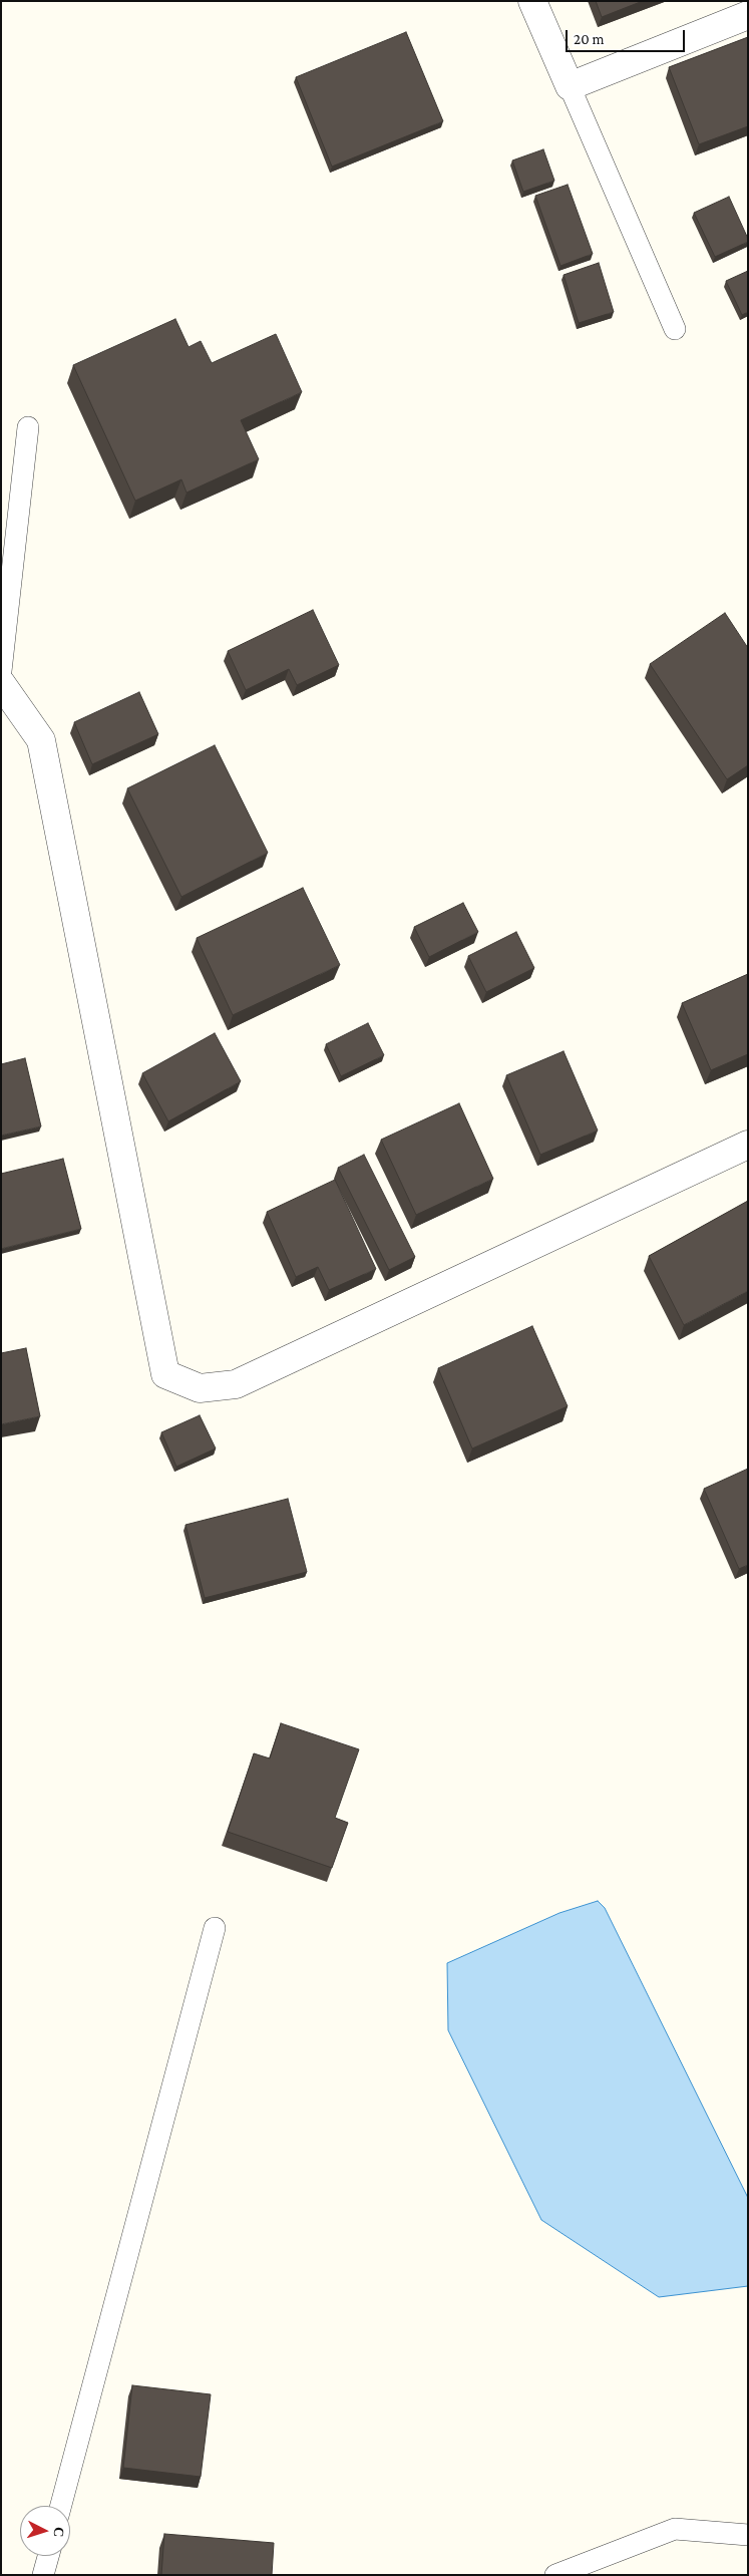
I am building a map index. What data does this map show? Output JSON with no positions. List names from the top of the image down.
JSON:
{
  "scale_bar": "20 m",
  "north": "right"
}
